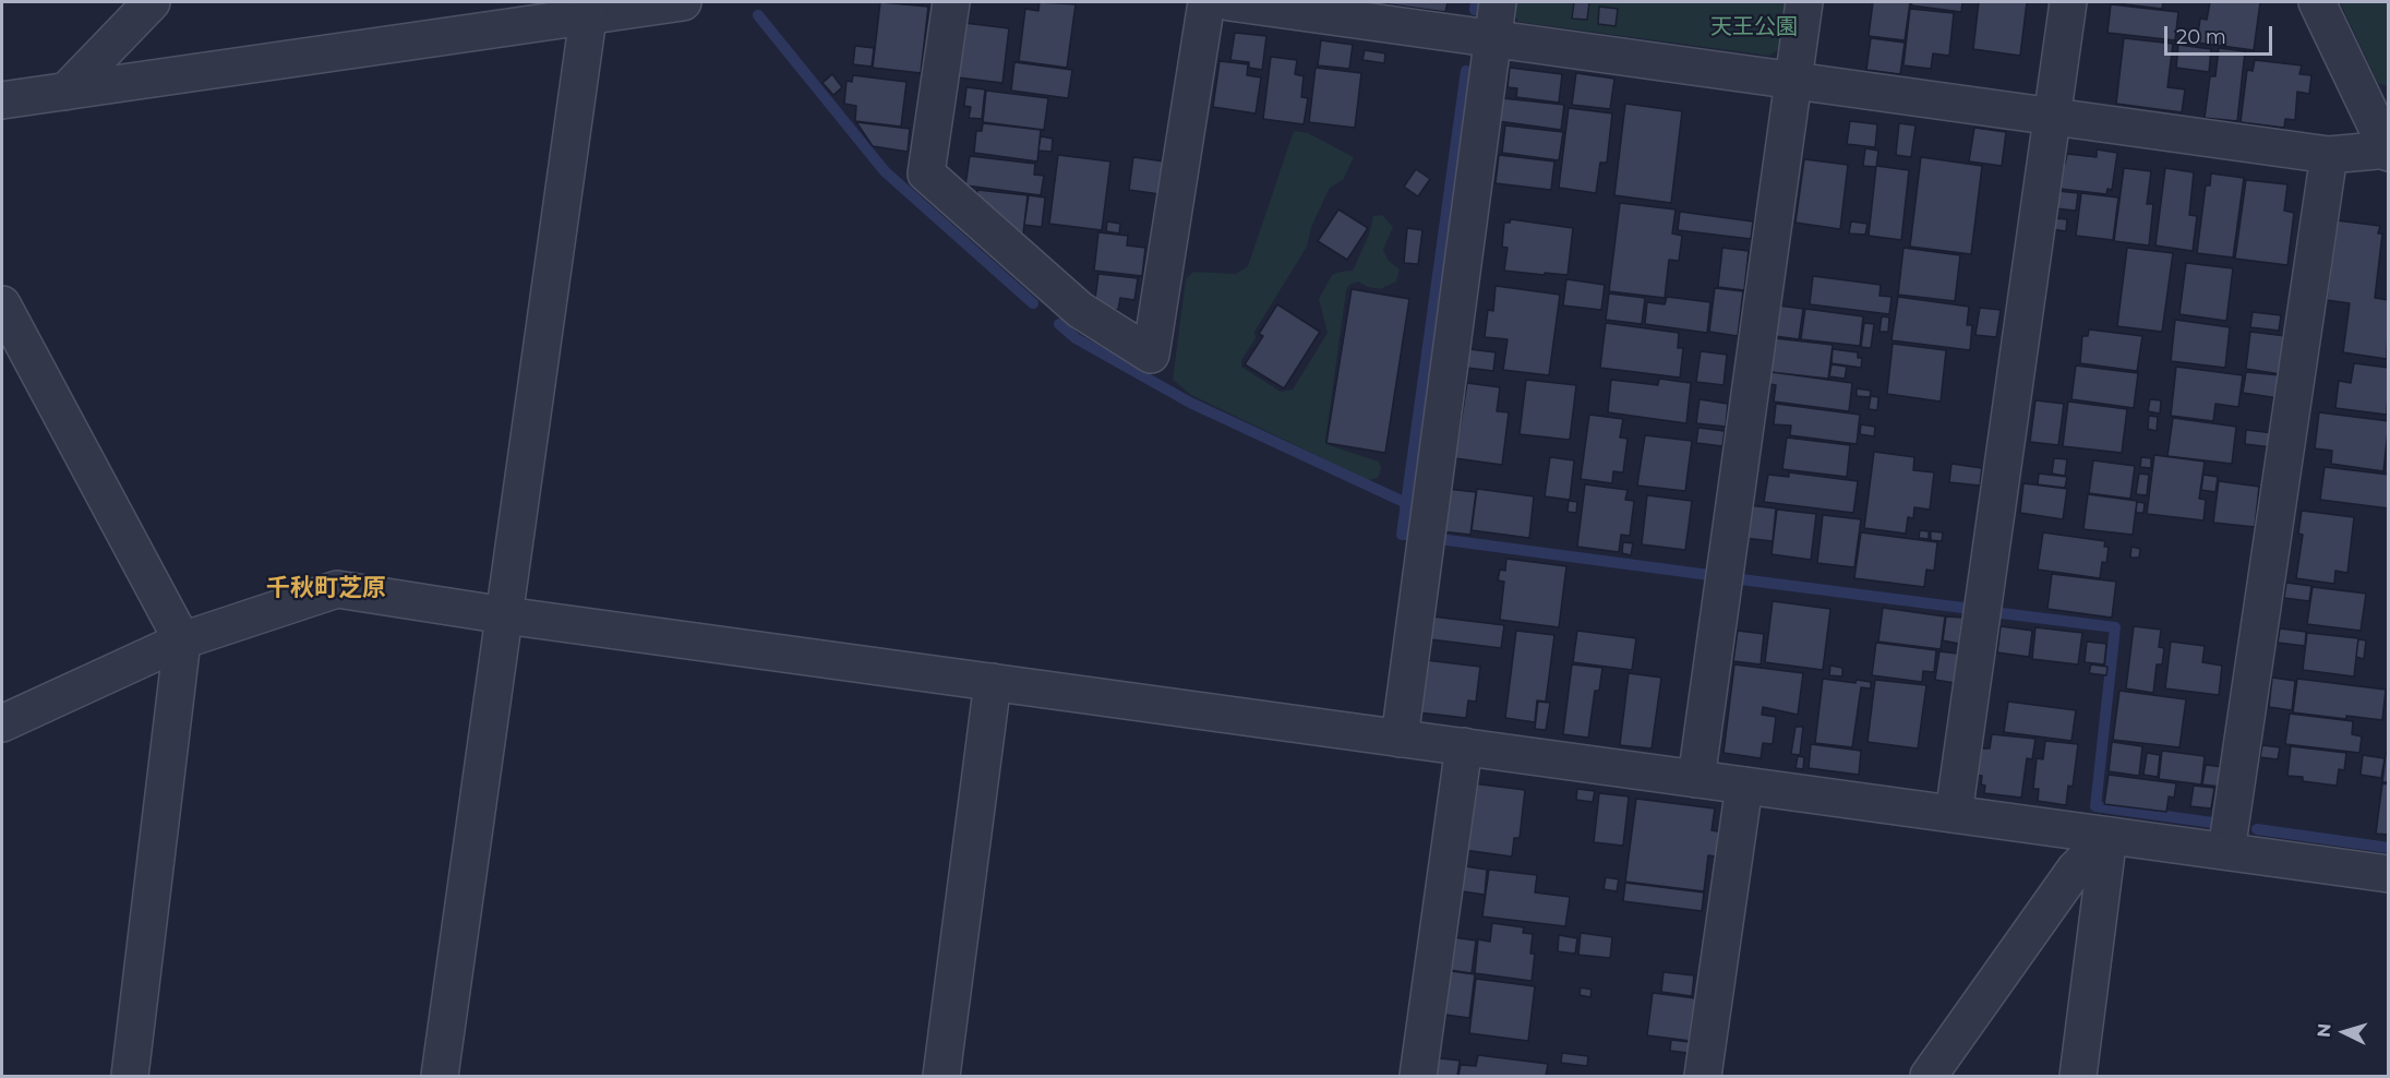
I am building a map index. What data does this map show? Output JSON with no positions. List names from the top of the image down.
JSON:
{
  "districts": ["千秋町芝原"],
  "parks": ["天王公園"],
  "scale_bar": "20 m",
  "north": "left"
}
